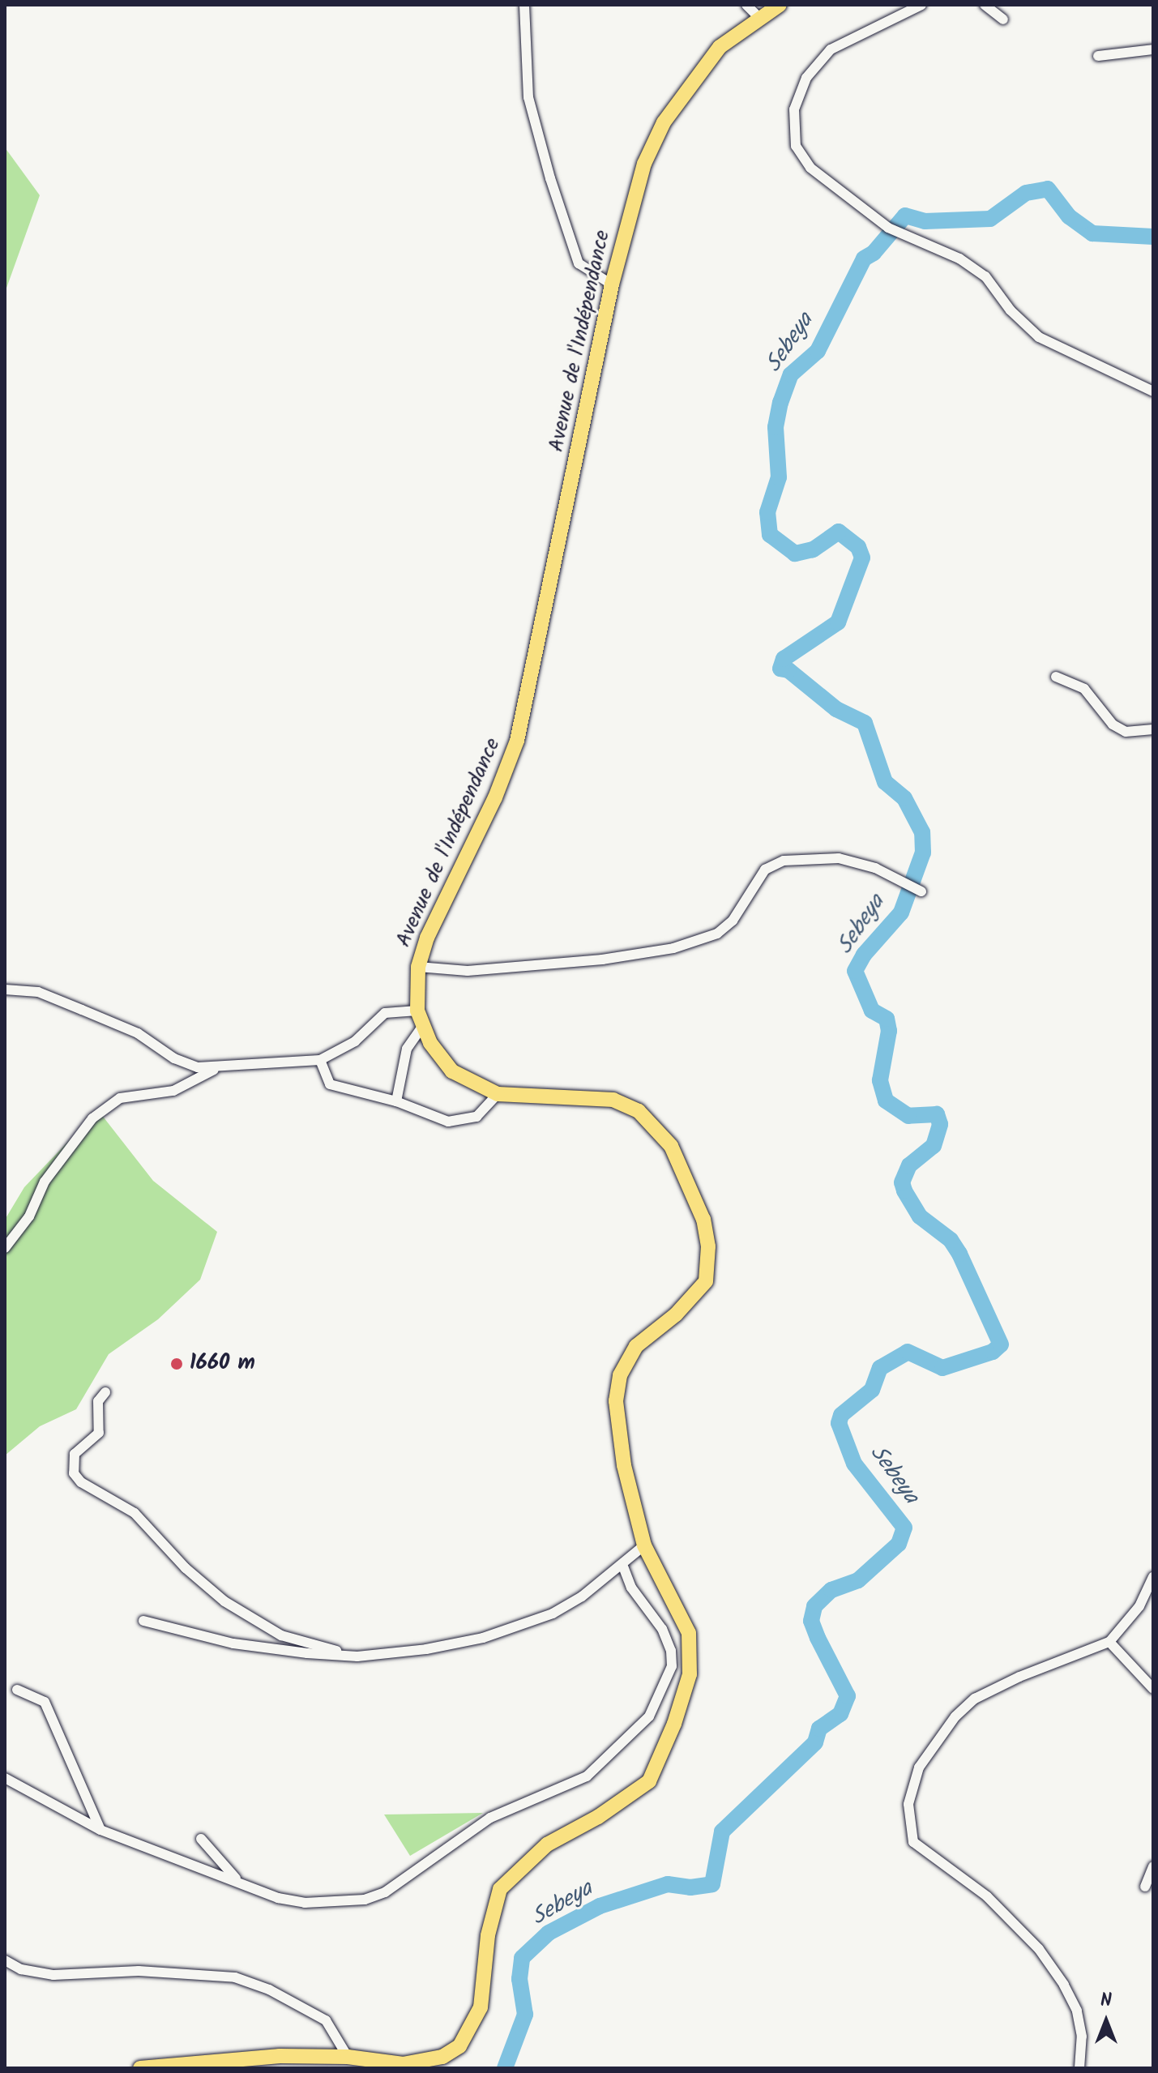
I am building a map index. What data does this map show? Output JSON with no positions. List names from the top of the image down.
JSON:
{
  "streets": {
    "highway": ["Avenue de l'Indépendance"]
  },
  "water": ["Sebeya"],
  "places": ["1660 m"],
  "north": "top"
}
